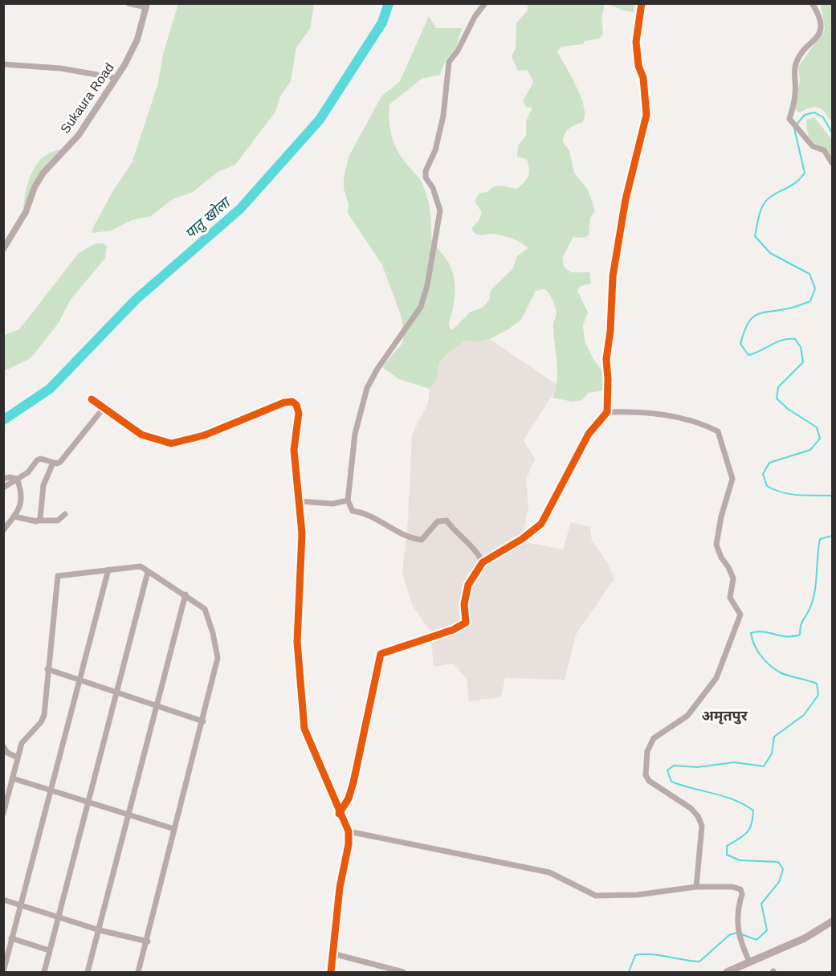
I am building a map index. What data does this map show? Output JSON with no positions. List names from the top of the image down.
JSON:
{
  "streets": {
    "street": ["Sukaura Road"]
  },
  "districts": ["अमृतपुर"],
  "water": ["पातु खोला"]
}
